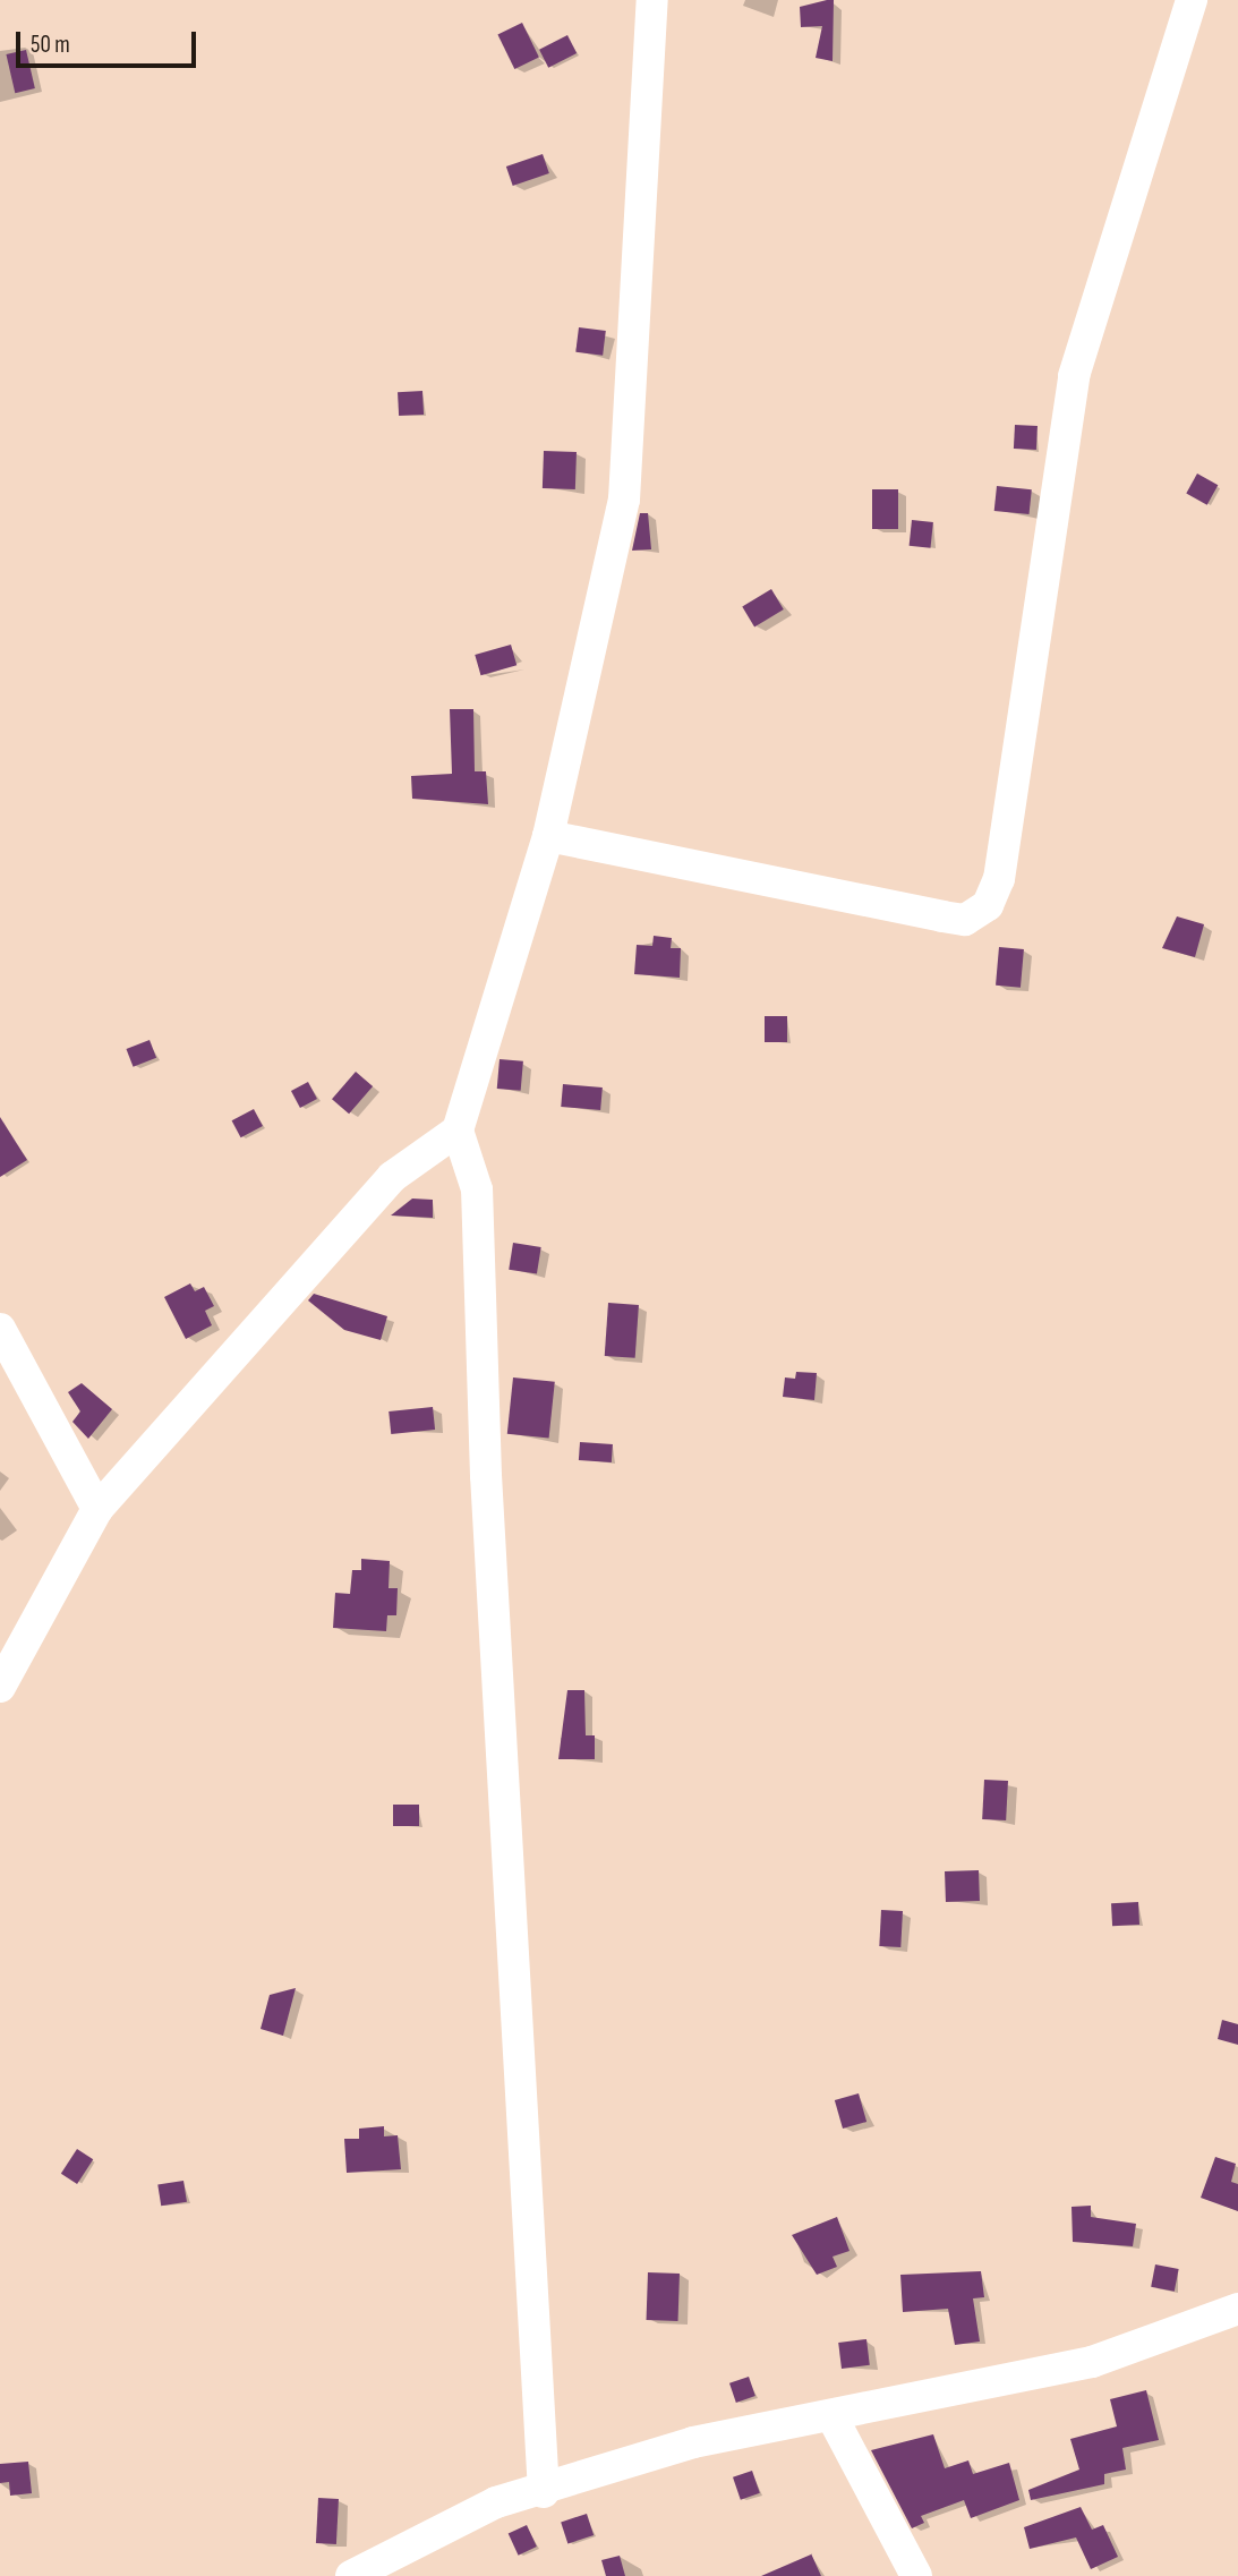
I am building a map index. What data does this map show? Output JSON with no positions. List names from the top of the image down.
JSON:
{
  "scale_bar": "50 m"
}
